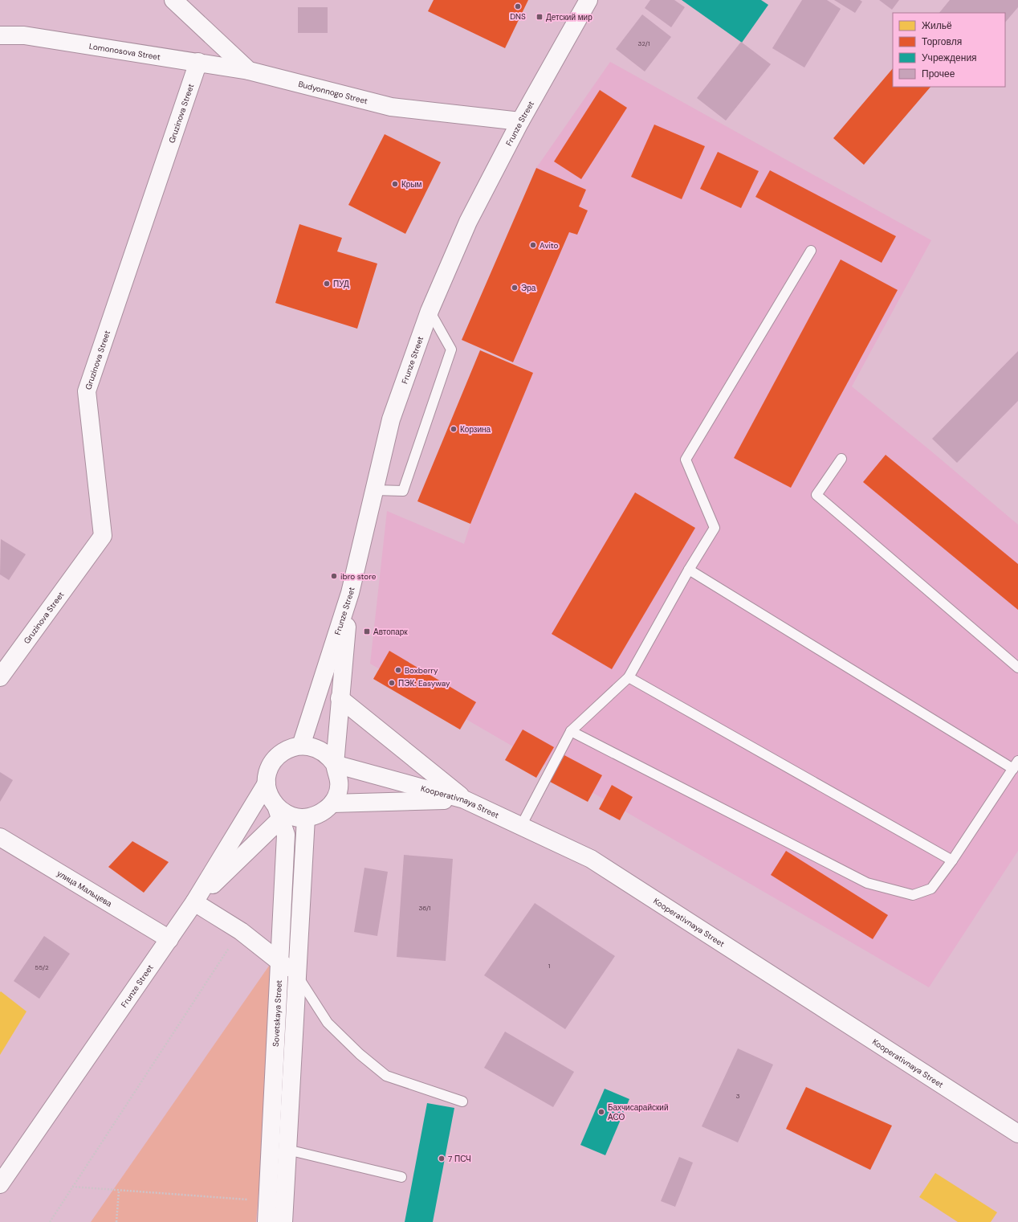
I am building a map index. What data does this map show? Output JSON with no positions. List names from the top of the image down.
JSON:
{
  "streets": {
    "main road": [
      "Lomonosova Street",
      "Budyonnogo Street",
      "Gruzinova Street",
      "Frunze Street",
      "Kooperativnaya Street",
      "улица Мальцева",
      "Sovetskaya Street"
    ]
  },
  "crossings": [
    ["Lomonosova Street", "Budyonnogo Street"],
    ["Lomonosova Street", "Gruzinova Street"],
    ["Budyonnogo Street", "Frunze Street"],
    ["Frunze Street", "Kooperativnaya Street"],
    ["Frunze Street", "улица Мальцева"],
    ["Frunze Street", "Sovetskaya Street"],
    ["Kooperativnaya Street", "Sovetskaya Street"]
  ],
  "places": {
    "other": [
      "DNS",
      "Крым",
      "Avito",
      "ПУД",
      "Эра",
      "Корзина",
      "ibro store",
      "Boxberry",
      "ПЭК: Easyway",
      "Бахчисарайский АСО",
      "7 ПСЧ"
    ],
    "transit": ["Детский мир", "Автопарк"]
  },
  "house_numbers": [
    "32/1",
    "36/1",
    "1",
    "55/2",
    "3"
  ],
  "legend": [
    "Жильё",
    "Торговля",
    "Учреждения",
    "Прочее"
  ]
}
